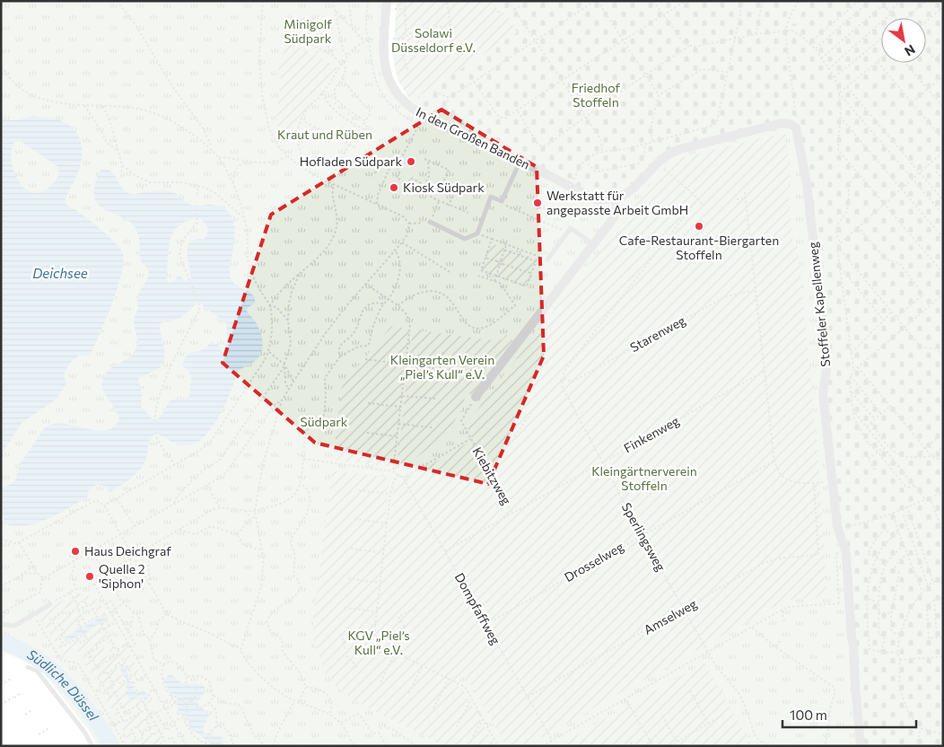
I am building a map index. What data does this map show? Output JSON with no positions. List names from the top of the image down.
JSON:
{
  "streets": {
    "street": ["In den Großen Banden", "Stoffeler Kapellenweg"],
    "path": [
      "Starenweg",
      "Finkenweg",
      "Kiebitzweg",
      "Sperlingsweg",
      "Drosselweg",
      "Dompfaffweg",
      "Amselweg"
    ]
  },
  "crossings": [
    ["In den Großen Banden", "Stoffeler Kapellenweg"],
    ["Starenweg", "Sperlingsweg"],
    ["Finkenweg", "Kiebitzweg"],
    ["Finkenweg", "Sperlingsweg"],
    ["Finkenweg", "Dompfaffweg"],
    ["Sperlingsweg", "Drosselweg"],
    ["Sperlingsweg", "Amselweg"],
    ["Drosselweg", "Dompfaffweg"],
    ["Dompfaffweg", "Amselweg"]
  ],
  "water": ["Deichsee", "Südliche Düssel"],
  "parks": [
    "Minigolf Südpark",
    "Solawi Düsseldorf e.V.",
    "Friedhof Stoffeln",
    "Kraut und Rüben",
    "Kleingarten Verein „Piel’s Kull“ e.V.",
    "Südpark",
    "Kleingärtnerverein Stoffeln",
    "KGV „Piel’s Kull“ e.V."
  ],
  "places": [
    "Hofladen Südpark",
    "Kiosk Südpark",
    "Werkstatt für angepasste Arbeit GmbH",
    "Cafe-Restaurant-Biergarten Stoffeln",
    "Haus Deichgraf",
    "Quelle 2 'Siphon'"
  ],
  "scale_bar": "100 m",
  "north": "bottom right"
}
